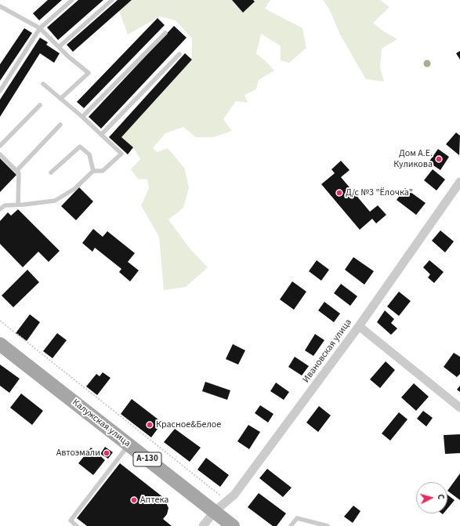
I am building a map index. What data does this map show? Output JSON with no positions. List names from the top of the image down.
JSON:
{
  "streets": {
    "main road": ["Калужская улица", "А-130"],
    "street": ["Ивановская улица"]
  },
  "crossings": [
    ["Ивановская улица", "Калужская улица"]
  ],
  "places": [
    "Дом А.Е. Куликова",
    "Д/с №3 \"Ёлочка\"",
    "Красное&Белое",
    "Автоэмали",
    "Аптека"
  ],
  "north": "right"
}
